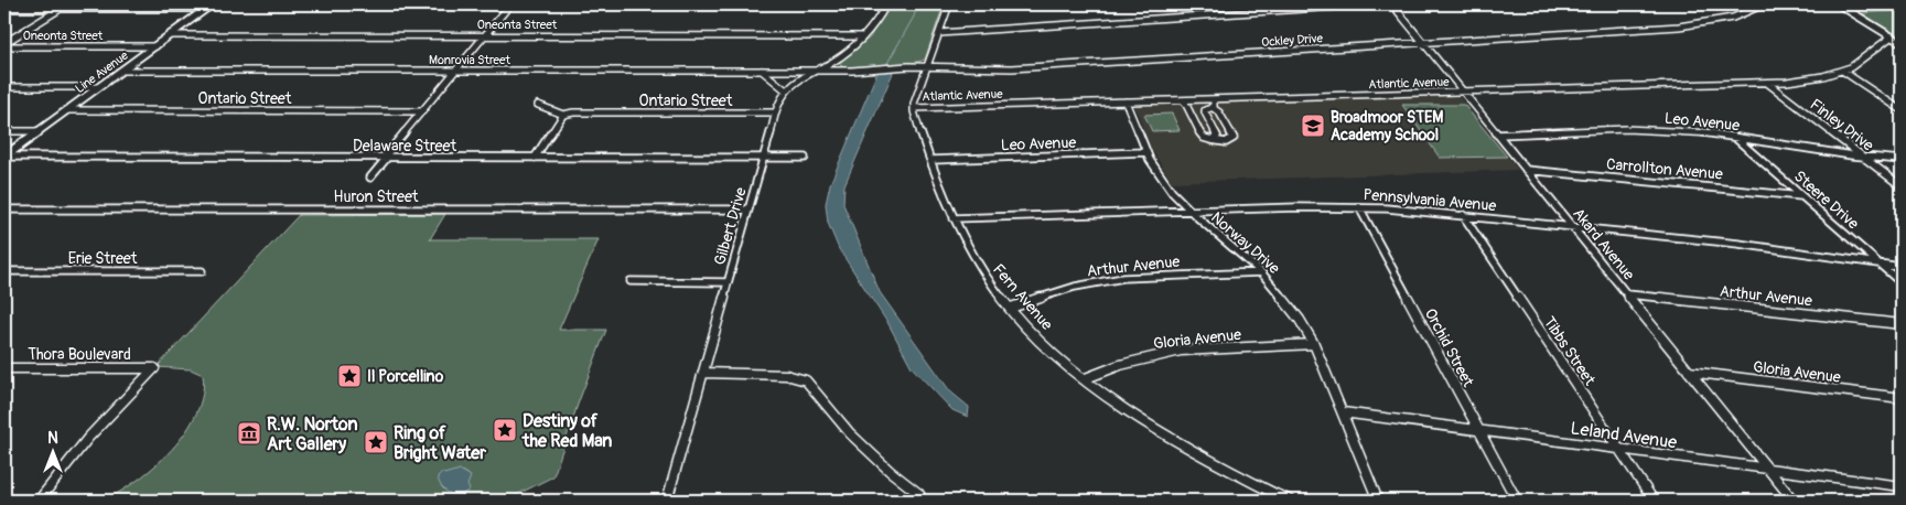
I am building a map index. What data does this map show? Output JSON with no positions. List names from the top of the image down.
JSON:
{
  "streets": {
    "main road": ["Line Avenue"],
    "street": [
      "Oneonta Street",
      "Ockley Drive",
      "Monrovia Street",
      "Atlantic Avenue",
      "Ontario Street",
      "Leo Avenue",
      "Finley Drive",
      "Delaware Street",
      "Carrollton Avenue",
      "Huron Street",
      "Pennsylvania Avenue",
      "Steere Drive",
      "Gilbert Drive",
      "Norway Drive",
      "Akard Avenue",
      "Erie Street",
      "Arthur Avenue",
      "Fern Avenue",
      "Gloria Avenue",
      "Orchid Street",
      "Tibbs Street",
      "Thora Boulevard",
      "Leland Avenue"
    ]
  },
  "crossings": [
    ["Oneonta Street", "Line Avenue"],
    ["Ockley Drive", "Monrovia Street"],
    ["Ockley Drive", "Akard Avenue"],
    ["Monrovia Street", "Line Avenue"],
    ["Line Avenue", "Ontario Street"],
    ["Line Avenue", "Delaware Street"],
    ["Atlantic Avenue", "Finley Drive"],
    ["Atlantic Avenue", "Norway Drive"],
    ["Atlantic Avenue", "Akard Avenue"],
    ["Atlantic Avenue", "Fern Avenue"],
    ["Ontario Street", "Gilbert Drive"],
    ["Leo Avenue", "Finley Drive"],
    ["Leo Avenue", "Steere Drive"],
    ["Leo Avenue", "Norway Drive"],
    ["Leo Avenue", "Akard Avenue"],
    ["Leo Avenue", "Fern Avenue"],
    ["Delaware Street", "Gilbert Drive"],
    ["Carrollton Avenue", "Steere Drive"],
    ["Carrollton Avenue", "Akard Avenue"],
    ["Huron Street", "Gilbert Drive"],
    ["Pennsylvania Avenue", "Steere Drive"],
    ["Pennsylvania Avenue", "Norway Drive"],
    ["Pennsylvania Avenue", "Akard Avenue"],
    ["Pennsylvania Avenue", "Fern Avenue"],
    ["Pennsylvania Avenue", "Orchid Street"],
    ["Pennsylvania Avenue", "Tibbs Street"],
    ["Norway Drive", "Arthur Avenue"],
    ["Norway Drive", "Gloria Avenue"],
    ["Norway Drive", "Leland Avenue"],
    ["Akard Avenue", "Arthur Avenue"],
    ["Akard Avenue", "Gloria Avenue"],
    ["Akard Avenue", "Leland Avenue"],
    ["Arthur Avenue", "Fern Avenue"],
    ["Fern Avenue", "Gloria Avenue"],
    ["Orchid Street", "Leland Avenue"],
    ["Tibbs Street", "Leland Avenue"]
  ],
  "places": {
    "school or university": ["Broadmoor STEM Academy School"],
    "place": ["Il Porcellino", "Destiny of the Red Man", "Ring of Bright Water"],
    "museum": ["R.W. Norton Art Gallery"]
  },
  "north": "top"
}
